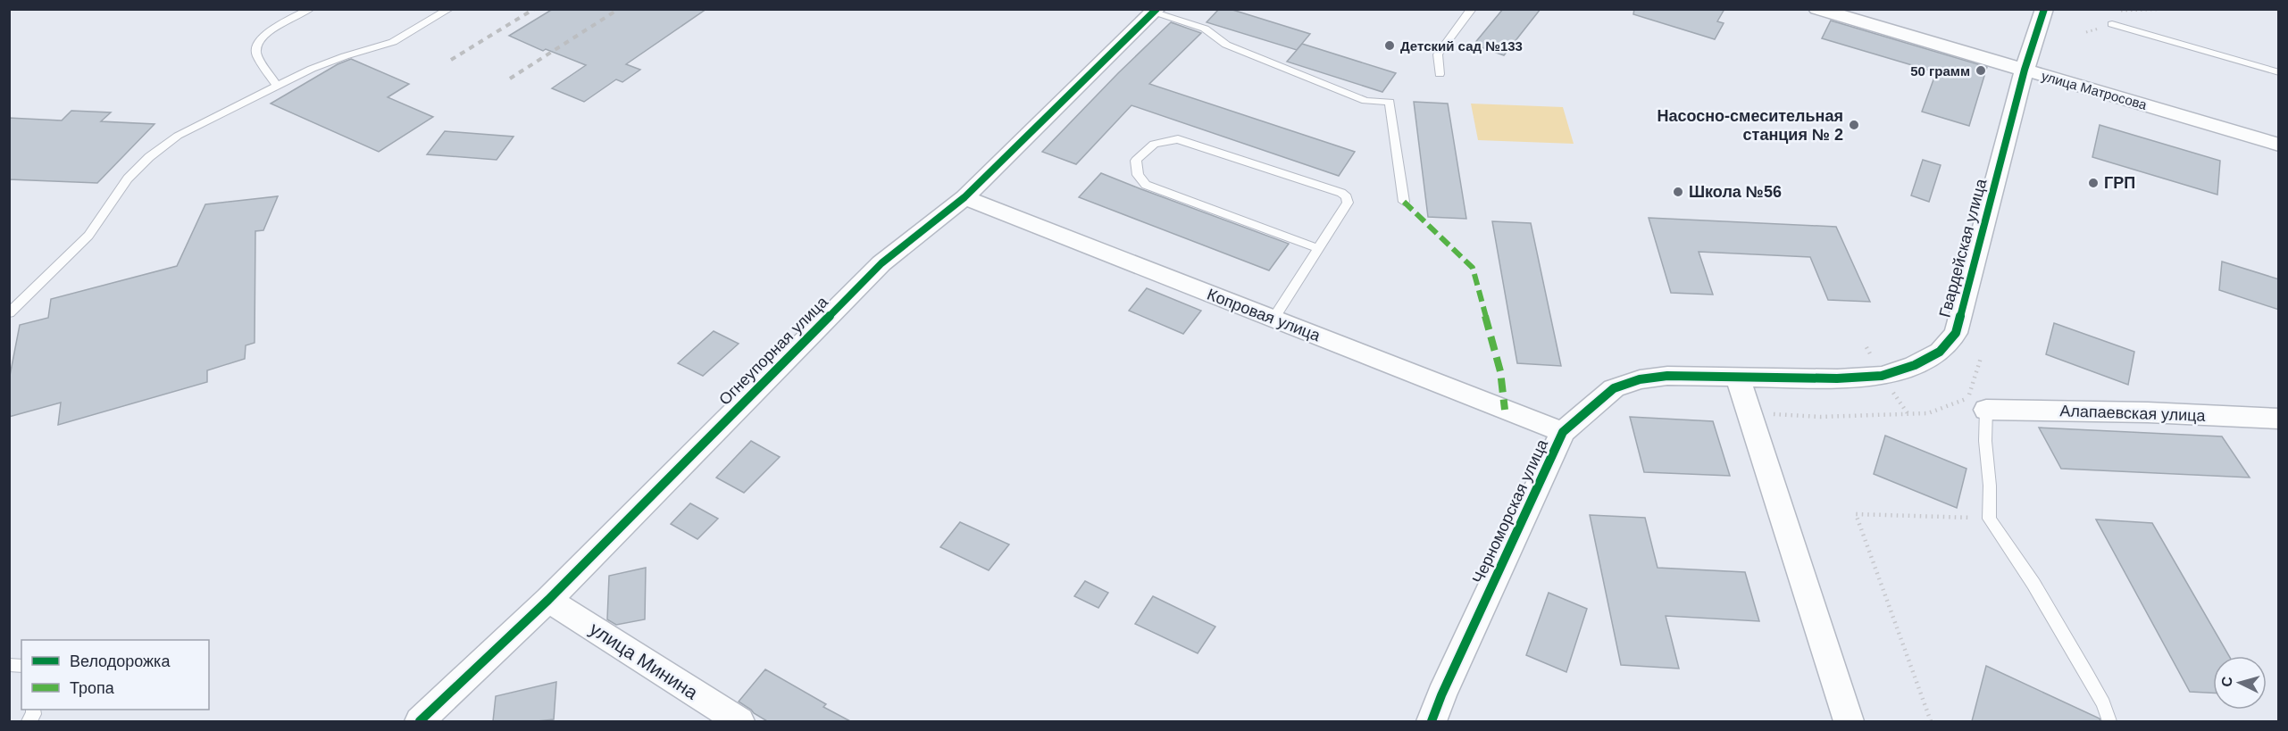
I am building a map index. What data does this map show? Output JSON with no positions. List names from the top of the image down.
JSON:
{
  "streets": {
    "street": [
      "улица Матросова",
      "Гвардейская улица",
      "Копровая улица",
      "Огнеупорная улица",
      "Алапаевская улица",
      "Черноморская улица",
      "улица Минина"
    ]
  },
  "crossings": [
    ["улица Матросова", "Гвардейская улица"],
    ["Гвардейская улица", "Черноморская улица"],
    ["Копровая улица", "Огнеупорная улица"],
    ["Копровая улица", "Черноморская улица"],
    ["Огнеупорная улица", "улица Минина"]
  ],
  "places": [
    "Детский сад №133",
    "50 грамм",
    "Насосно-смесительная станция № 2",
    "ГРП",
    "Школа №56"
  ],
  "legend": ["Велодорожка", "Тропа"],
  "north": "left"
}
